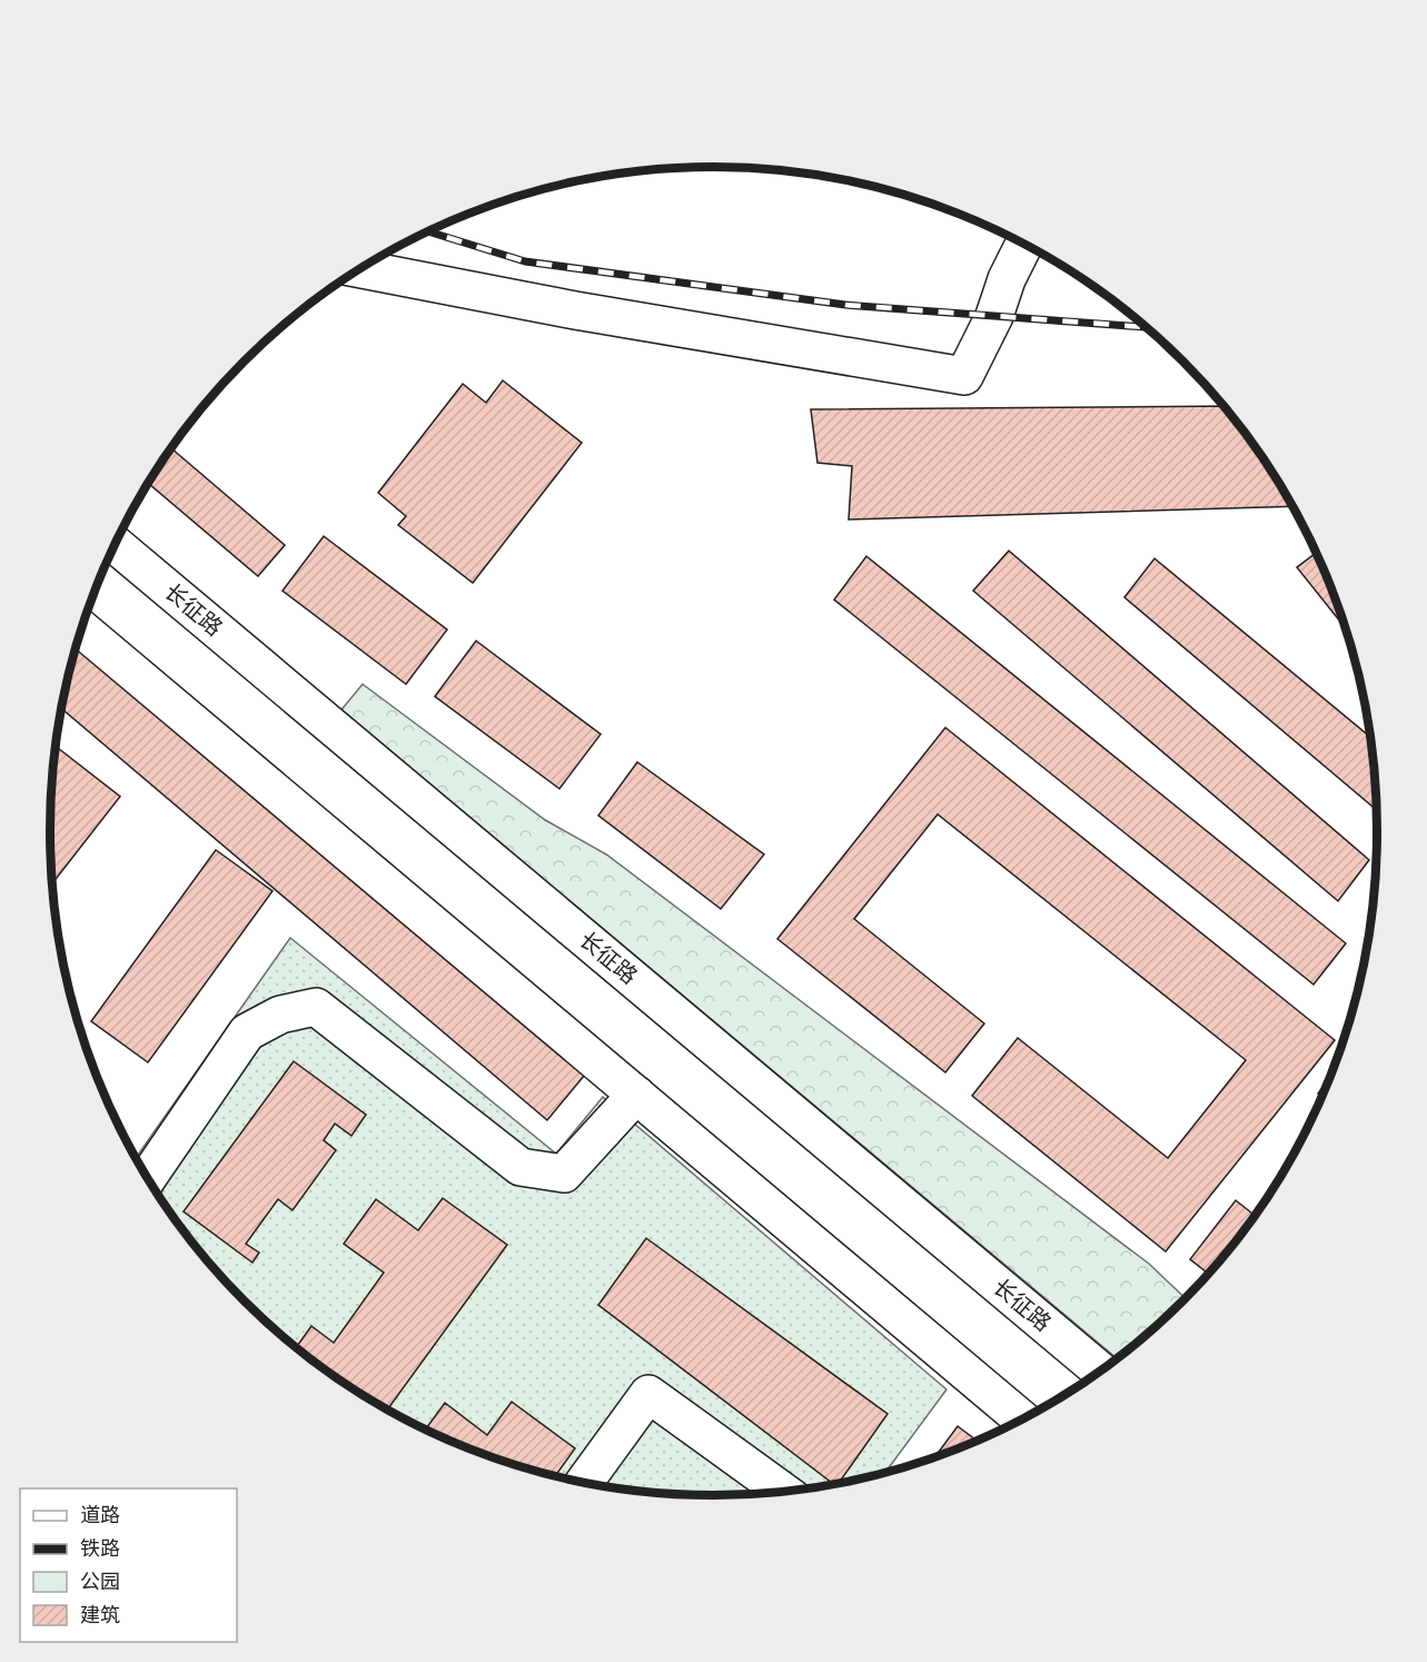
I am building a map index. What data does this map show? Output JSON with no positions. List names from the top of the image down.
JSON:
{
  "streets": {
    "main road": ["长征路"]
  },
  "legend": [
    "道路",
    "铁路",
    "公园",
    "建筑"
  ]
}
